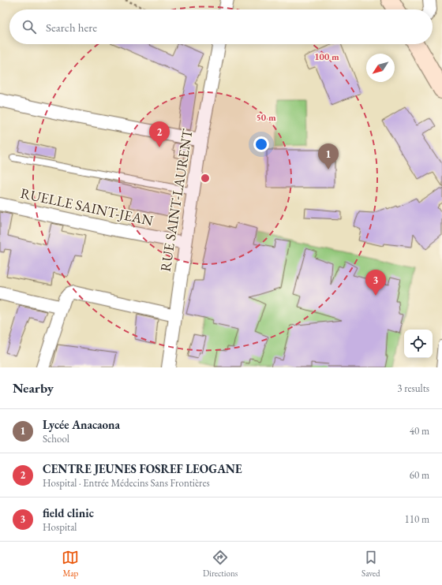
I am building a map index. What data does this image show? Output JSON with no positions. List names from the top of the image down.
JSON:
{
  "streets": {
    "street": ["RUE SAINT-LAURENT", "RUELLE SAINT-JEAN"]
  },
  "crossings": [
    ["RUE SAINT-LAURENT", "RUELLE SAINT-JEAN"]
  ],
  "north": "bottom left",
  "page": {
    "search": "Search here",
    "pins": ["2", "1", "3"],
    "heading": ["Nearby", "3 results"],
    "list": [
      {
        "mark": "1",
        "name": "Lycée Anacaona",
        "note": "School",
        "value": "40 m"
      },
      {
        "mark": "2",
        "name": "CENTRE JEUNES FOSREF LEOGANE",
        "note": "Hospital · Entrée Médecins Sans Frontières",
        "value": "60 m"
      },
      {
        "mark": "3",
        "name": "field clinic",
        "note": "Hospital",
        "value": "110 m"
      }
    ],
    "nav": ["Map", "Directions", "Saved"]
  },
  "rings": ["100 m", "50 m"]
}
